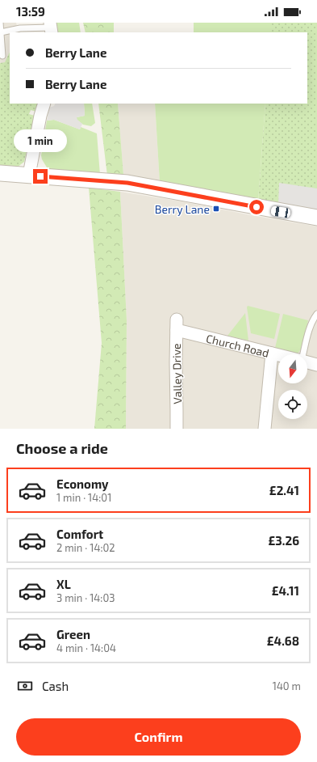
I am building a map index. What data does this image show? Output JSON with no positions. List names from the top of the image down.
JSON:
{
  "streets": {
    "street": ["Church Road", "Valley Drive"]
  },
  "crossings": [
    ["Church Road", "Valley Drive"]
  ],
  "places": {
    "transit": ["Berry Lane"]
  },
  "north": "bottom",
  "page": {
    "status": "13:59",
    "banner": ["Berry Lane", "Berry Lane"],
    "bubble": "1 min",
    "heading": "Choose a ride",
    "list": [
      {
        "name": "Economy",
        "note": "1 min · 14:01",
        "value": "£2.41"
      },
      {
        "name": "Comfort",
        "note": "2 min · 14:02",
        "value": "£3.26"
      },
      {
        "name": "XL",
        "note": "3 min · 14:03",
        "value": "£4.11"
      },
      {
        "name": "Green",
        "note": "4 min · 14:04",
        "value": "£4.68"
      }
    ],
    "pay": ["Cash", "140 m"],
    "buttons": "Confirm"
  }
}
